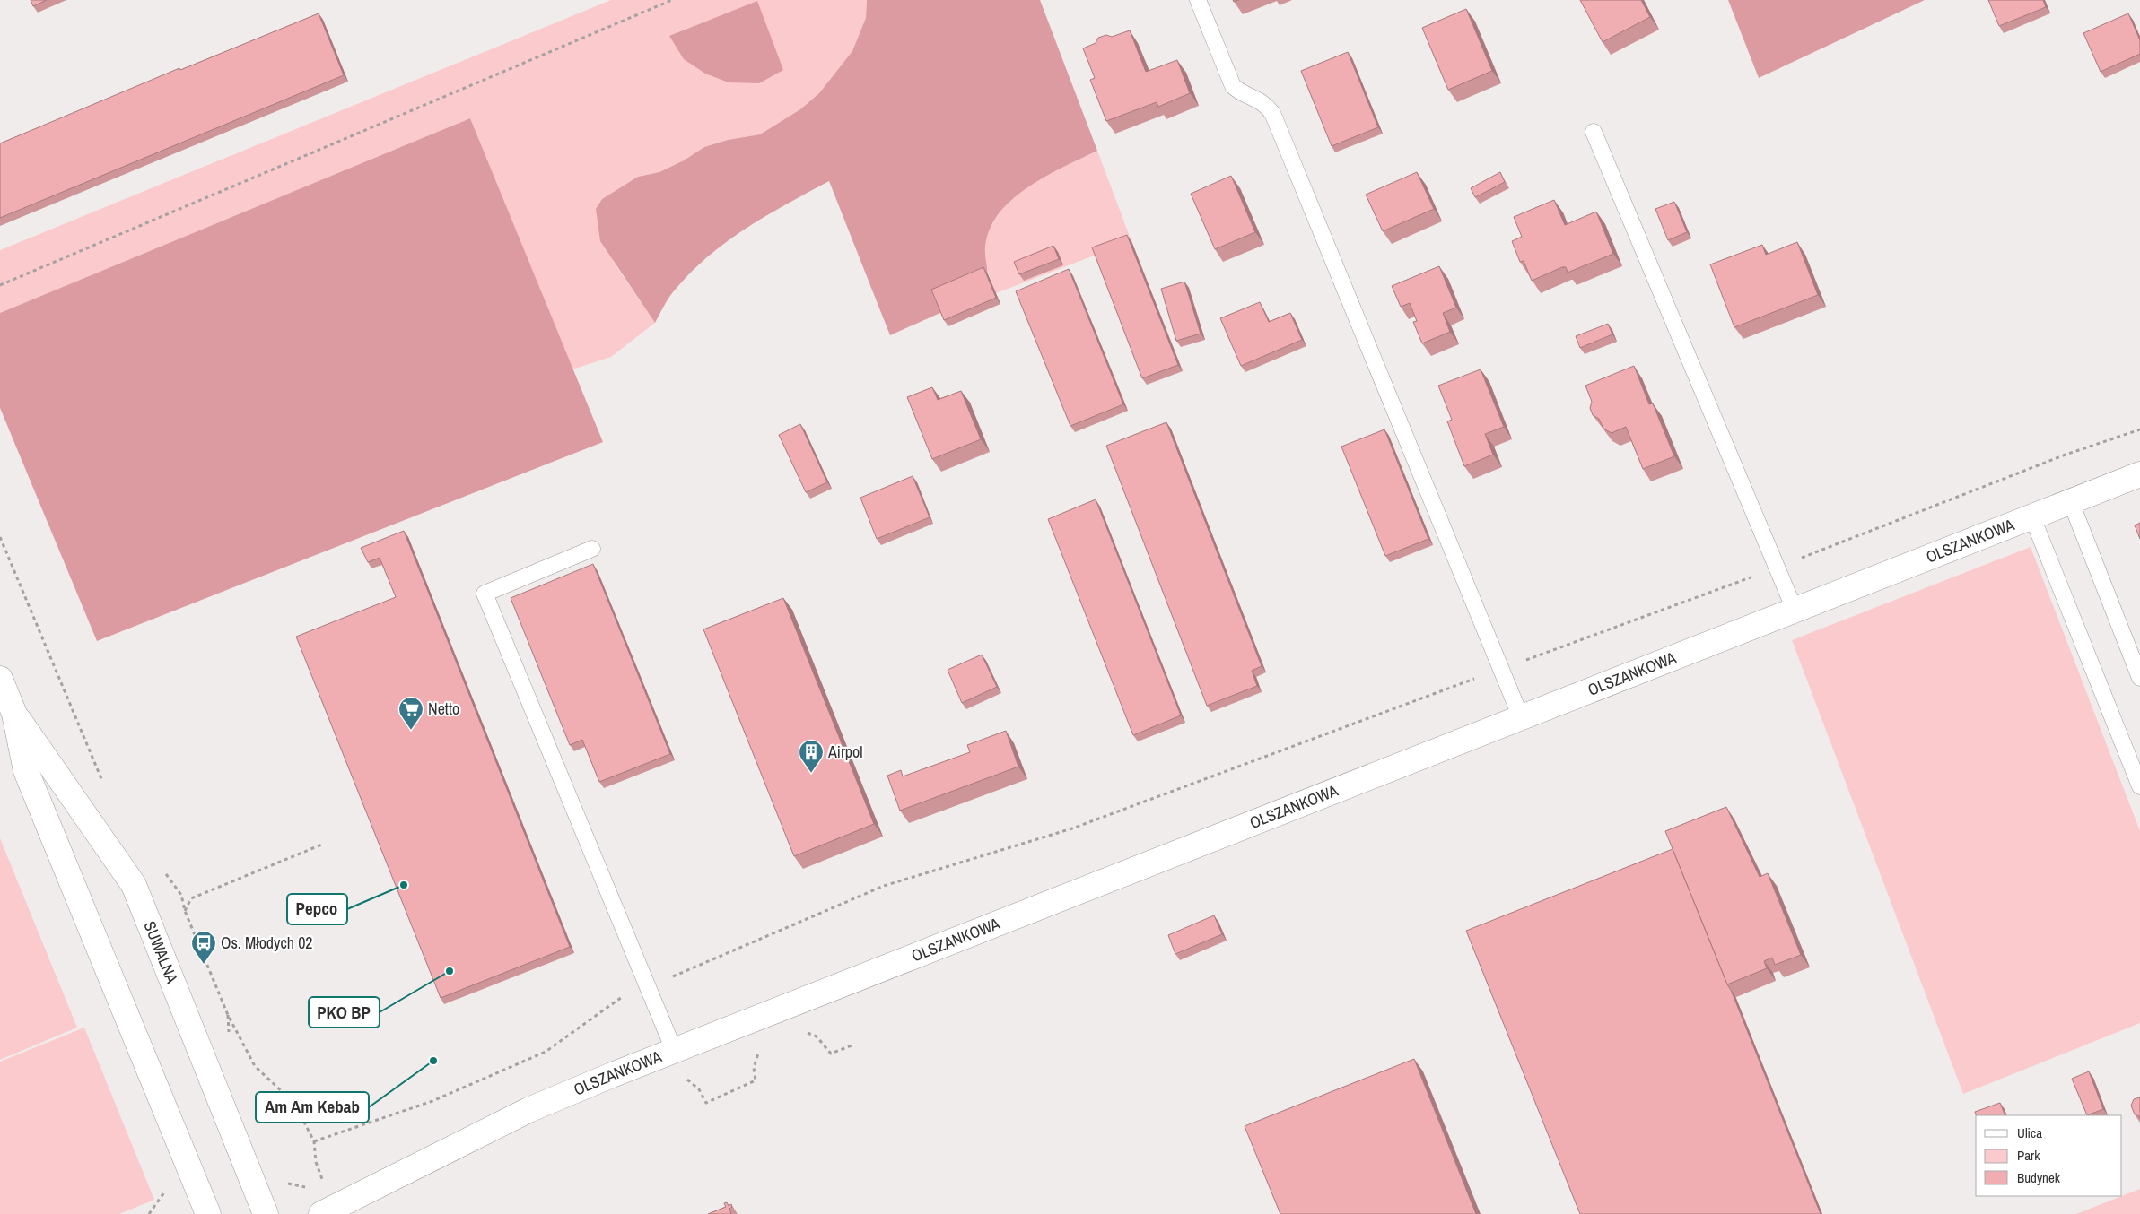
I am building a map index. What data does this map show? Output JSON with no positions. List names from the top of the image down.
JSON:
{
  "streets": {
    "street": ["OLSZANKOWA", "SUWALNA"]
  },
  "places": {
    "supermarket": ["Netto"],
    "building": ["Airpol"],
    "other": ["Pepco", "PKO BP", "Am Am Kebab"],
    "bus stop": ["Os. Młodych 02"]
  },
  "legend": ["Ulica", "Park", "Budynek"]
}
